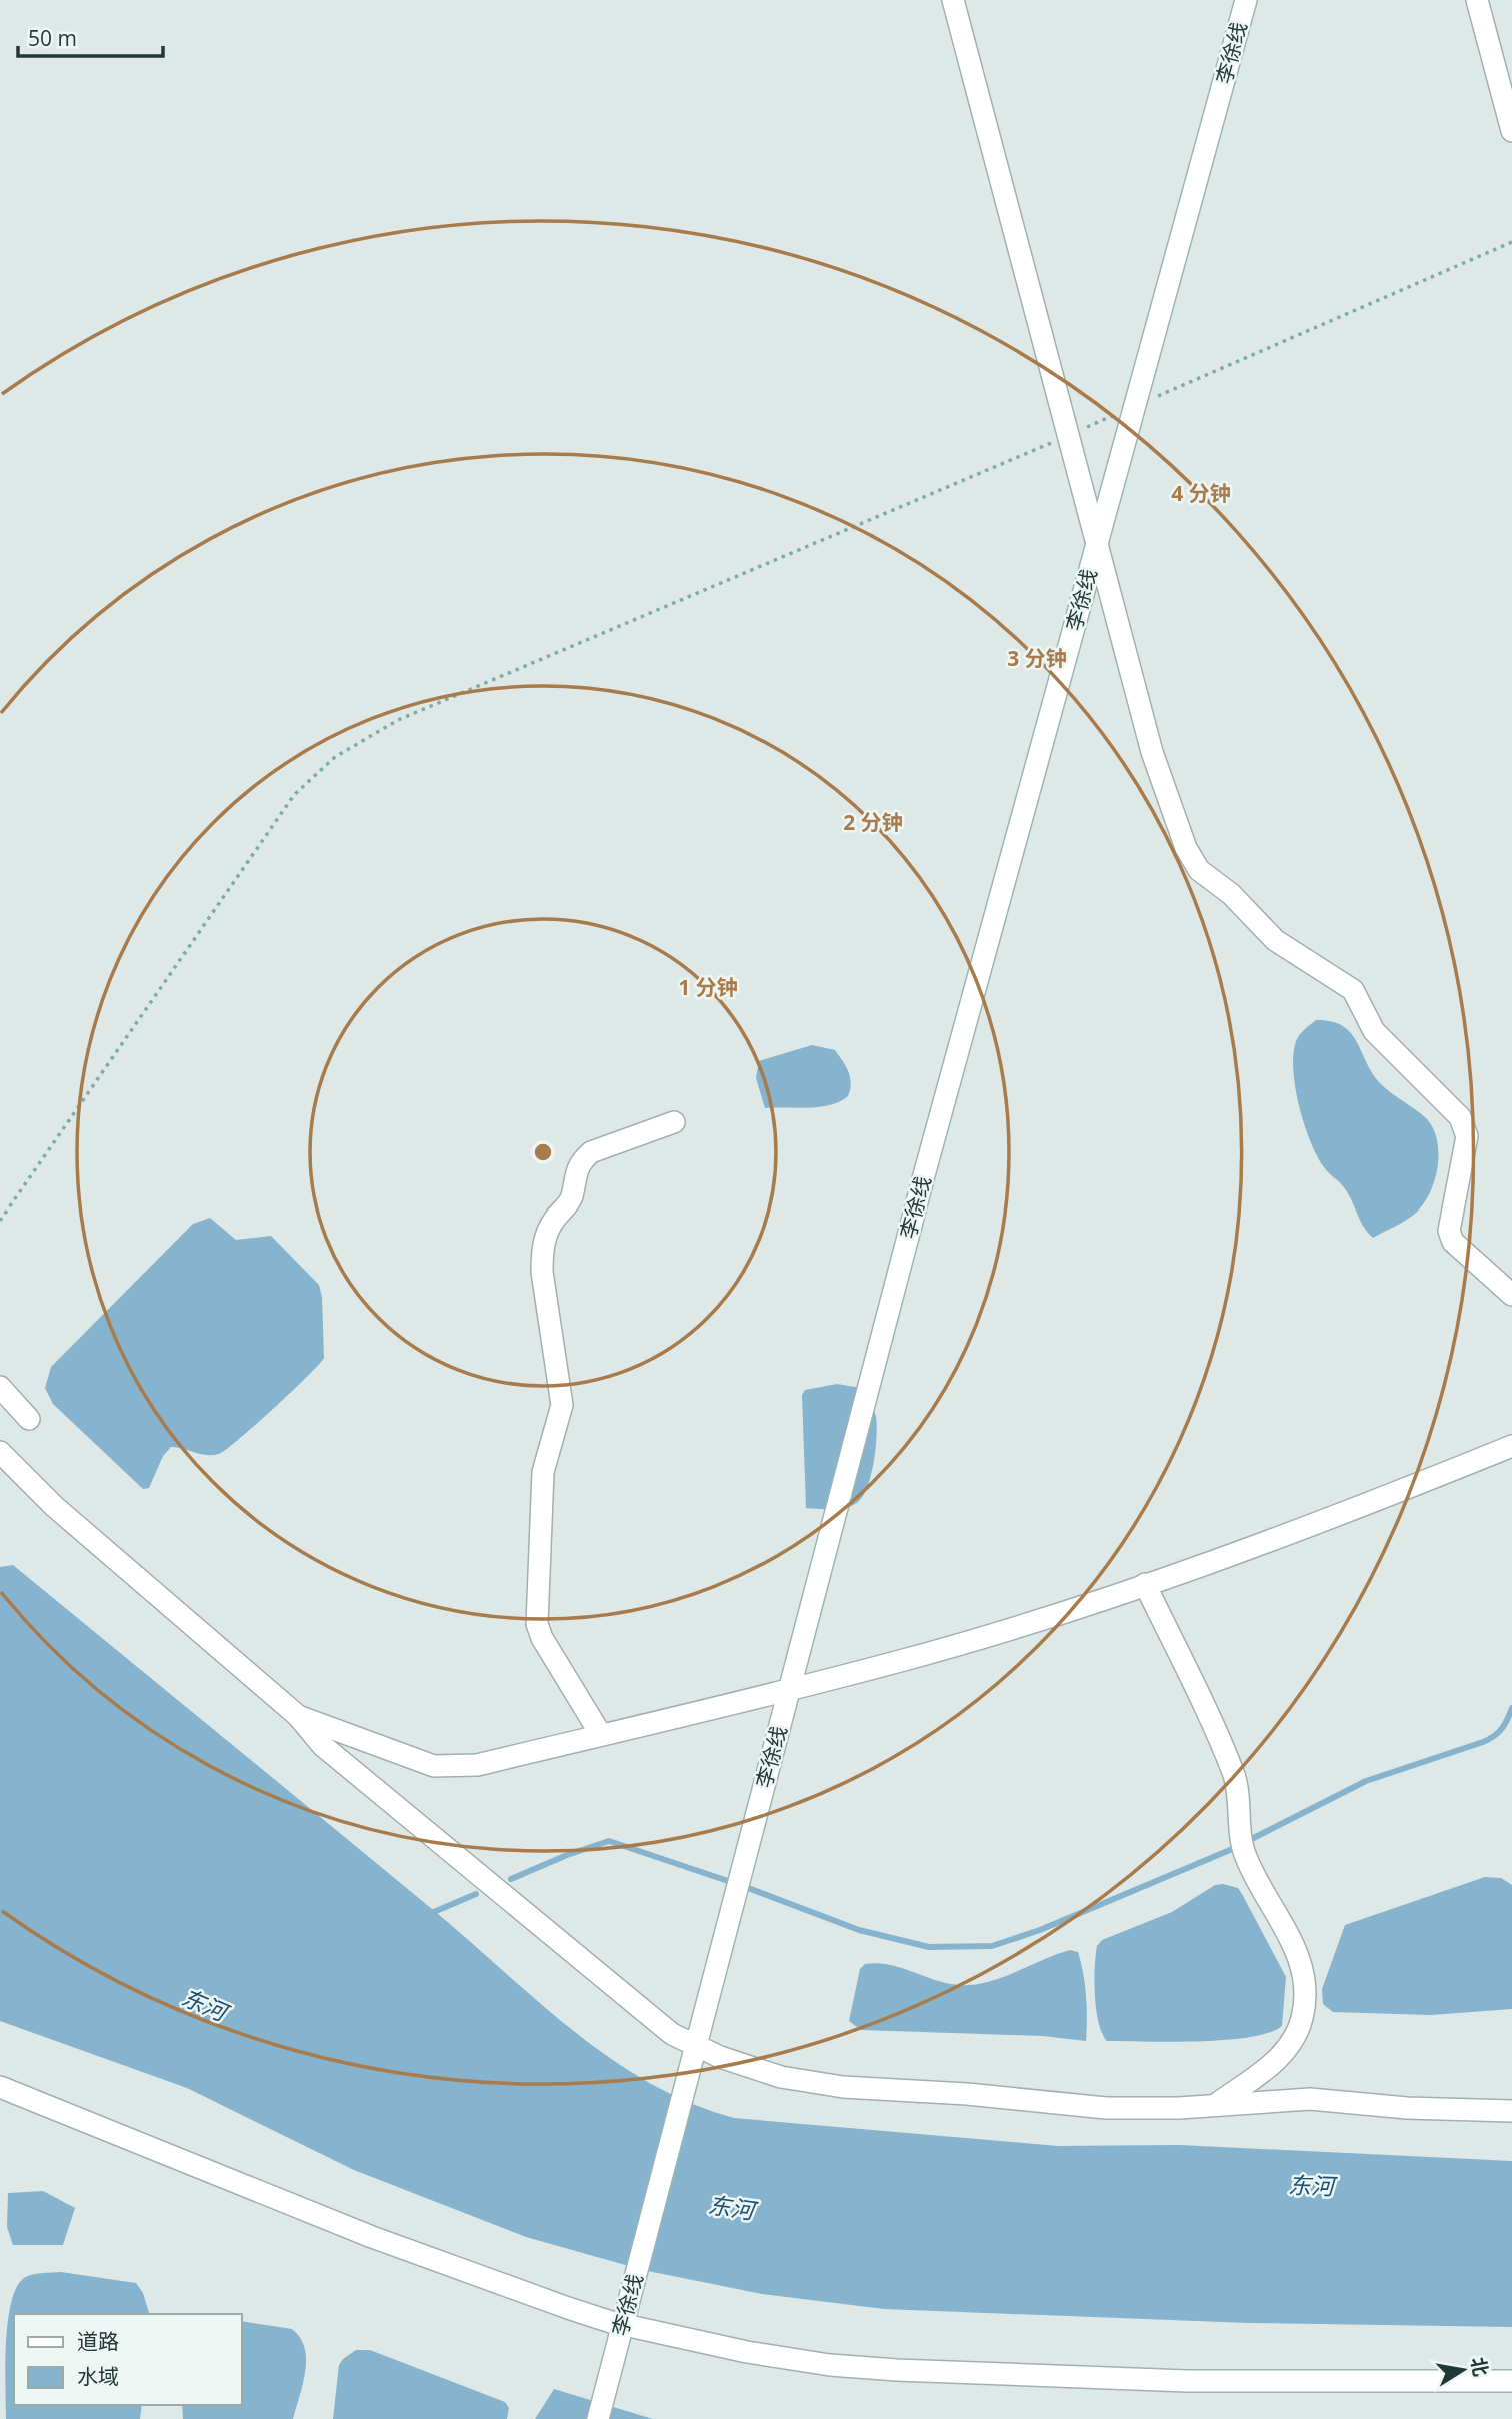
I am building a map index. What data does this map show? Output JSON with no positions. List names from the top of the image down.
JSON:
{
  "streets": {
    "street": ["李徐线"]
  },
  "water": ["东河"],
  "legend": ["道路", "水域"],
  "scale_bar": "50 m",
  "north": "right",
  "rings": [
    "4 分钟",
    "3 分钟",
    "2 分钟",
    "1 分钟"
  ]
}
